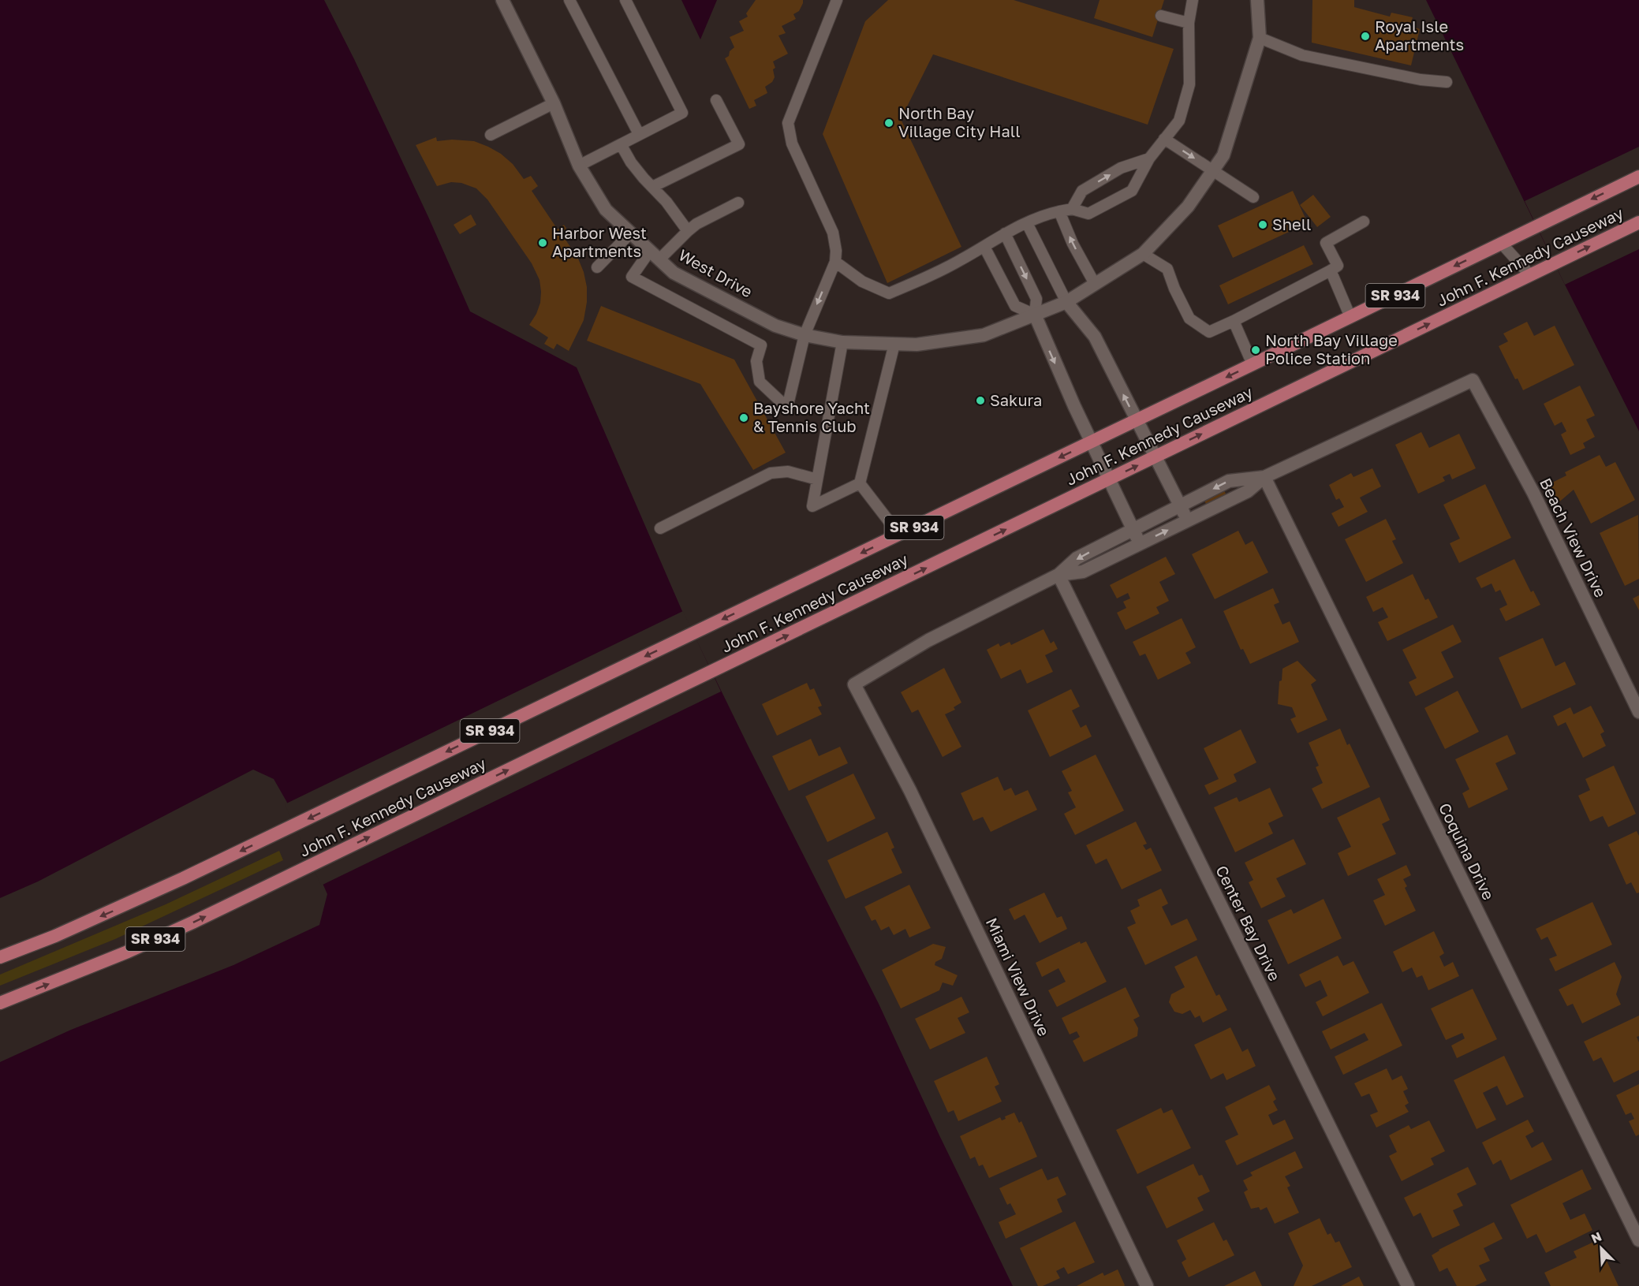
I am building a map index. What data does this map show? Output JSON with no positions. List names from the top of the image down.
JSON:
{
  "streets": {
    "main road": ["John F. Kennedy Causeway", "SR 934"],
    "street": [
      "West Drive",
      "Beach View Drive",
      "Coquina Drive",
      "Center Bay Drive",
      "Miami View Drive"
    ]
  },
  "crossings": [
    ["Beach View Drive", "Coquina Drive"],
    ["Center Bay Drive", "Miami View Drive"]
  ],
  "places": [
    "Royal Isle Apartments",
    "North Bay Village City Hall",
    "Shell",
    "Harbor West Apartments",
    "North Bay Village Police Station",
    "Sakura",
    "Bayshore Yacht & Tennis Club"
  ],
  "north": "top left"
}
